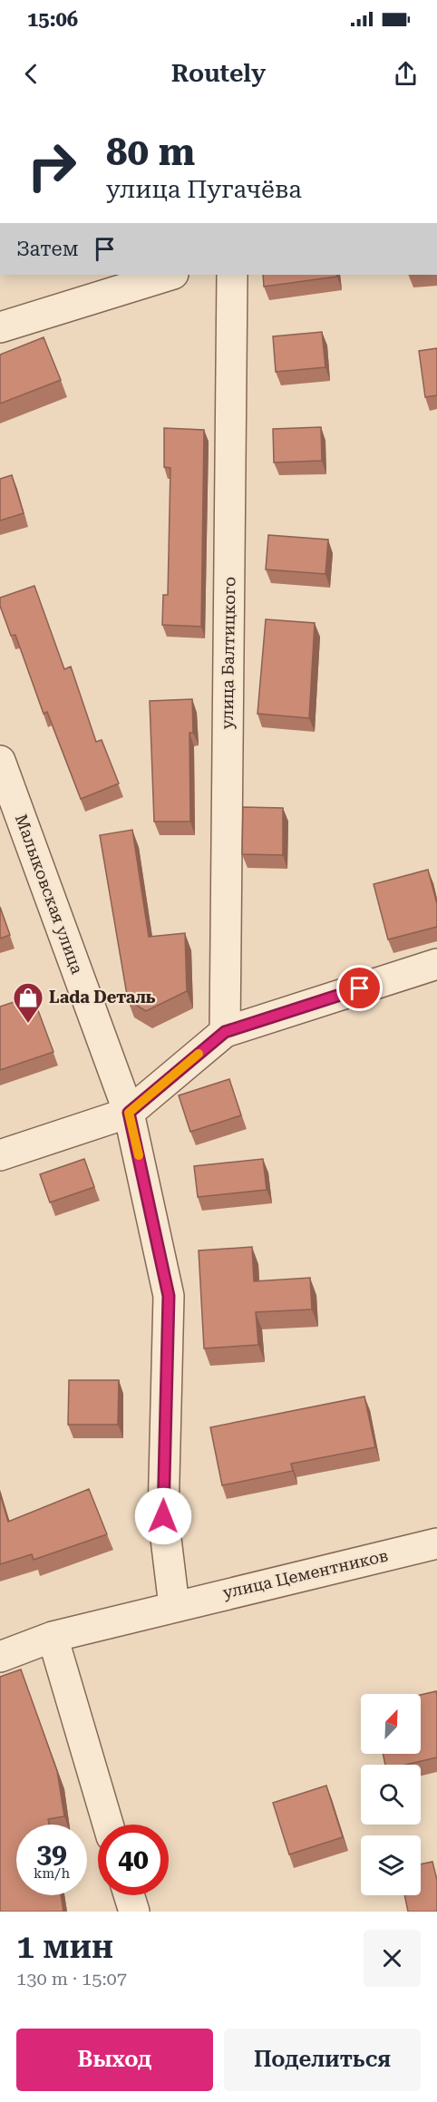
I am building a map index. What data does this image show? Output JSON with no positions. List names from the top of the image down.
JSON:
{
  "streets": {
    "street": ["улица Балтицкого", "Малыковская улица", "улица Цементников"]
  },
  "crossings": [
    ["Малыковская улица", "улица Цементников"]
  ],
  "places": {
    "shop": ["Lada Dеталь"]
  },
  "north": "top right",
  "page": {
    "status": "15:06",
    "header": "Routely",
    "turn": ["80 m", "улица Пугачёва"],
    "then": "Затем",
    "speed": "39 km/h",
    "limit": "40",
    "heading": ["1 мин", "130 m · 15:07"],
    "buttons": ["Выход", "Поделиться"]
  }
}
